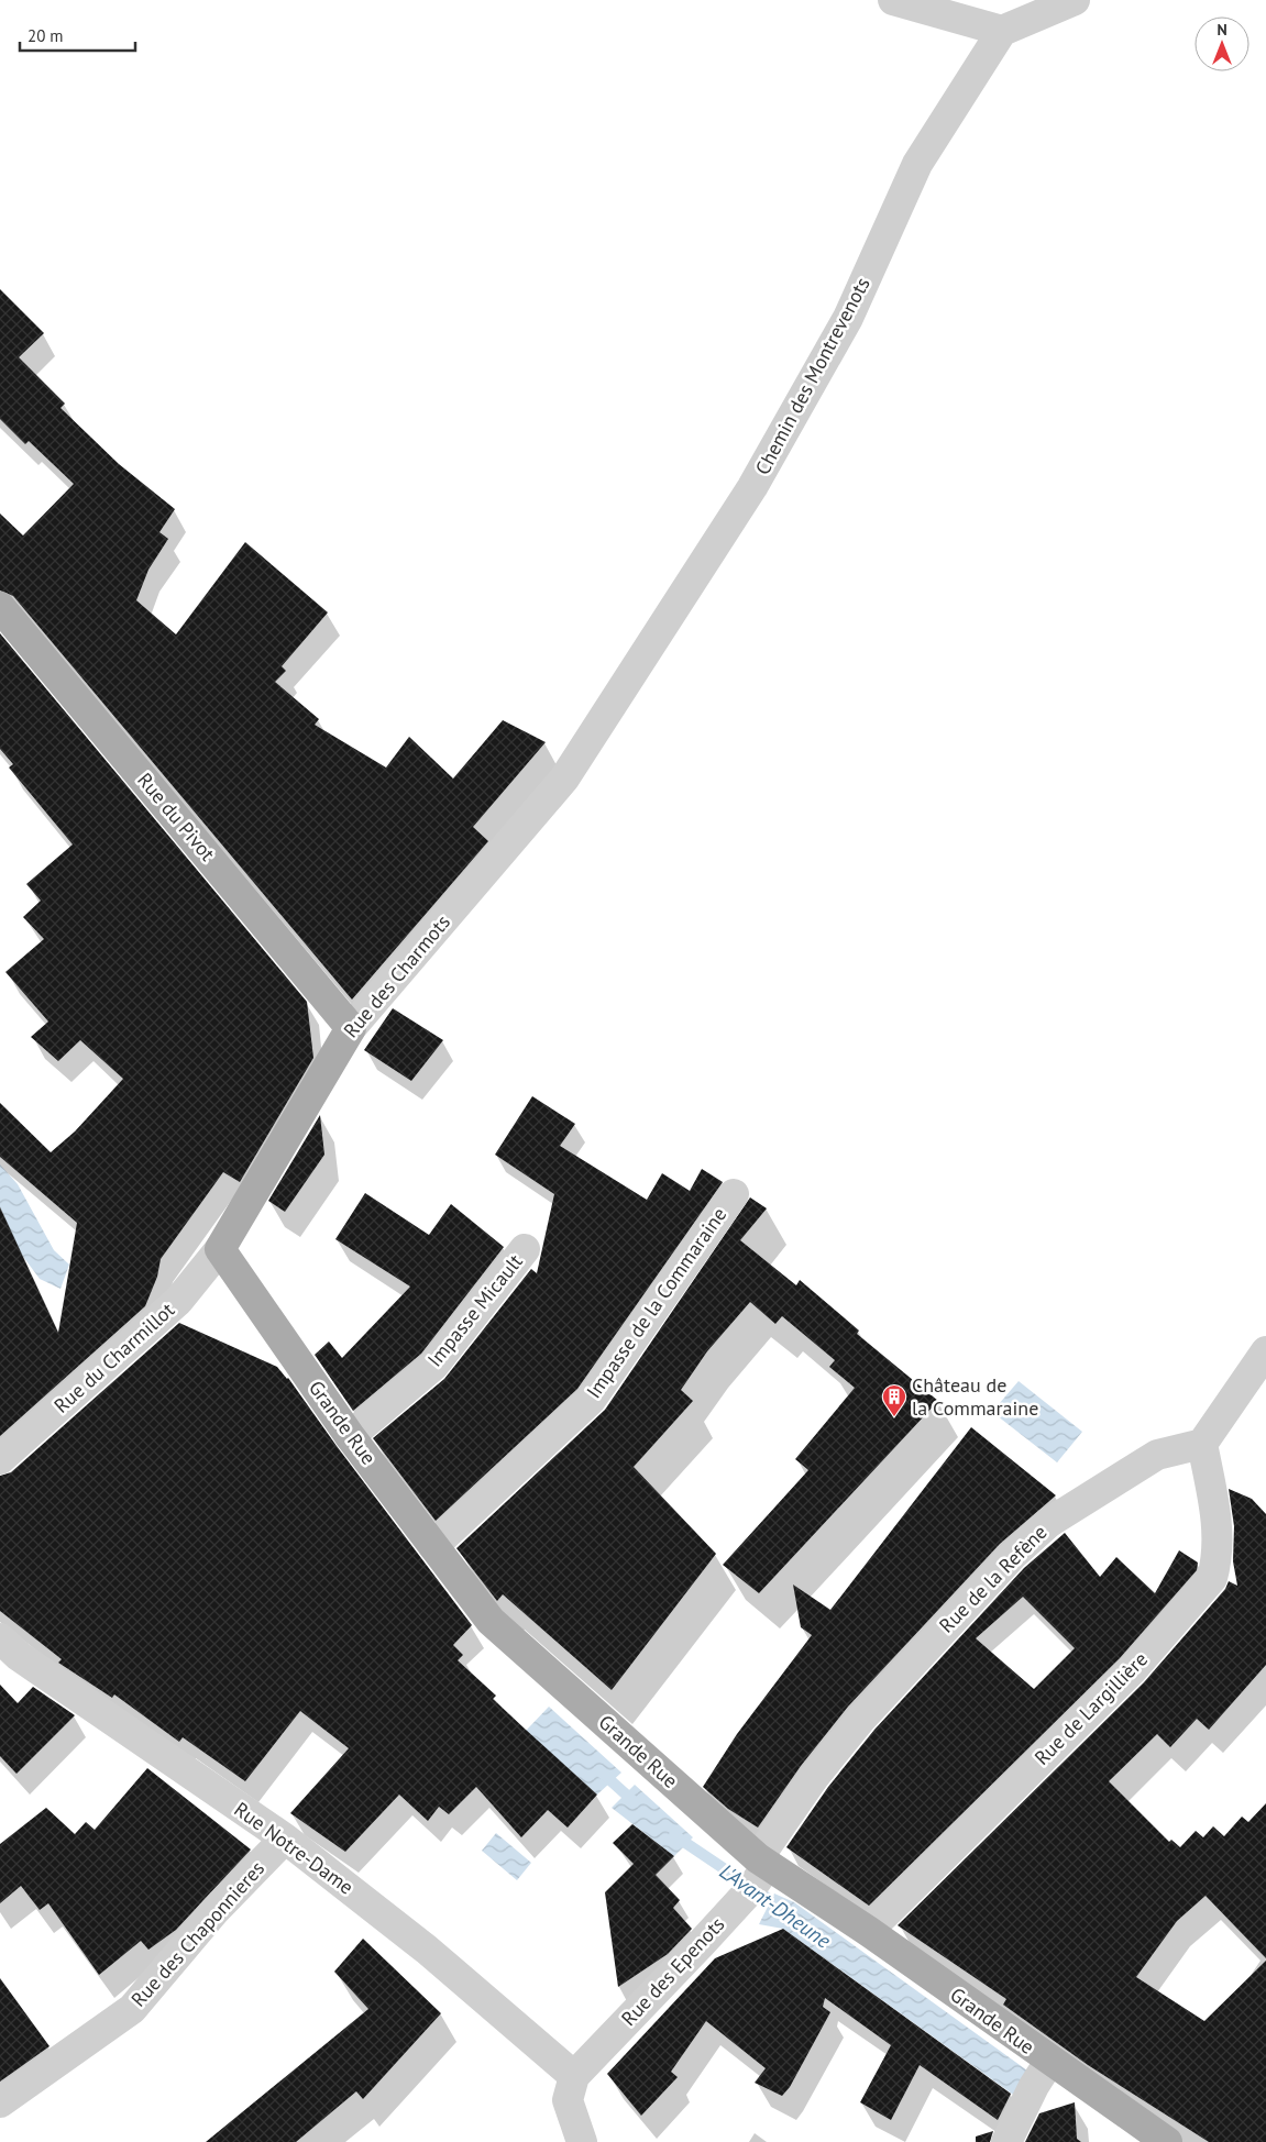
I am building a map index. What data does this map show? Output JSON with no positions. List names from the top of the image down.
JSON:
{
  "streets": {
    "main road": ["Rue du Pivot", "Rue des Charmots", "Grande Rue"],
    "street": [
      "Chemin des Montrevenots",
      "Impasse de la Commaraine",
      "Impasse Micault",
      "Rue du Charmillot",
      "Rue de la Refène",
      "Rue de Largillière",
      "Rue Notre-Dame",
      "Rue des Chaponnieres",
      "Rue des Epenots"
    ]
  },
  "crossings": [
    ["Chemin des Montrevenots", "Rue des Charmots"],
    ["Rue du Pivot", "Rue des Charmots"],
    ["Rue des Charmots", "Rue du Charmillot"],
    ["Rue des Charmots", "Grande Rue"],
    ["Impasse de la Commaraine", "Grande Rue"],
    ["Impasse Micault", "Grande Rue"],
    ["Rue du Charmillot", "Grande Rue"],
    ["Grande Rue", "Rue de la Refène"],
    ["Grande Rue", "Rue de Largillière"],
    ["Grande Rue", "Rue des Epenots"],
    ["Rue de la Refène", "Rue de Largillière"],
    ["Rue de la Refène", "Rue des Epenots"],
    ["Rue Notre-Dame", "Rue des Chaponnieres"],
    ["Rue Notre-Dame", "Rue des Epenots"]
  ],
  "water": ["L'Avant-Dheune"],
  "places": {
    "building": ["Château de la Commaraine"]
  },
  "scale_bar": "20 m",
  "north": "top"
}
